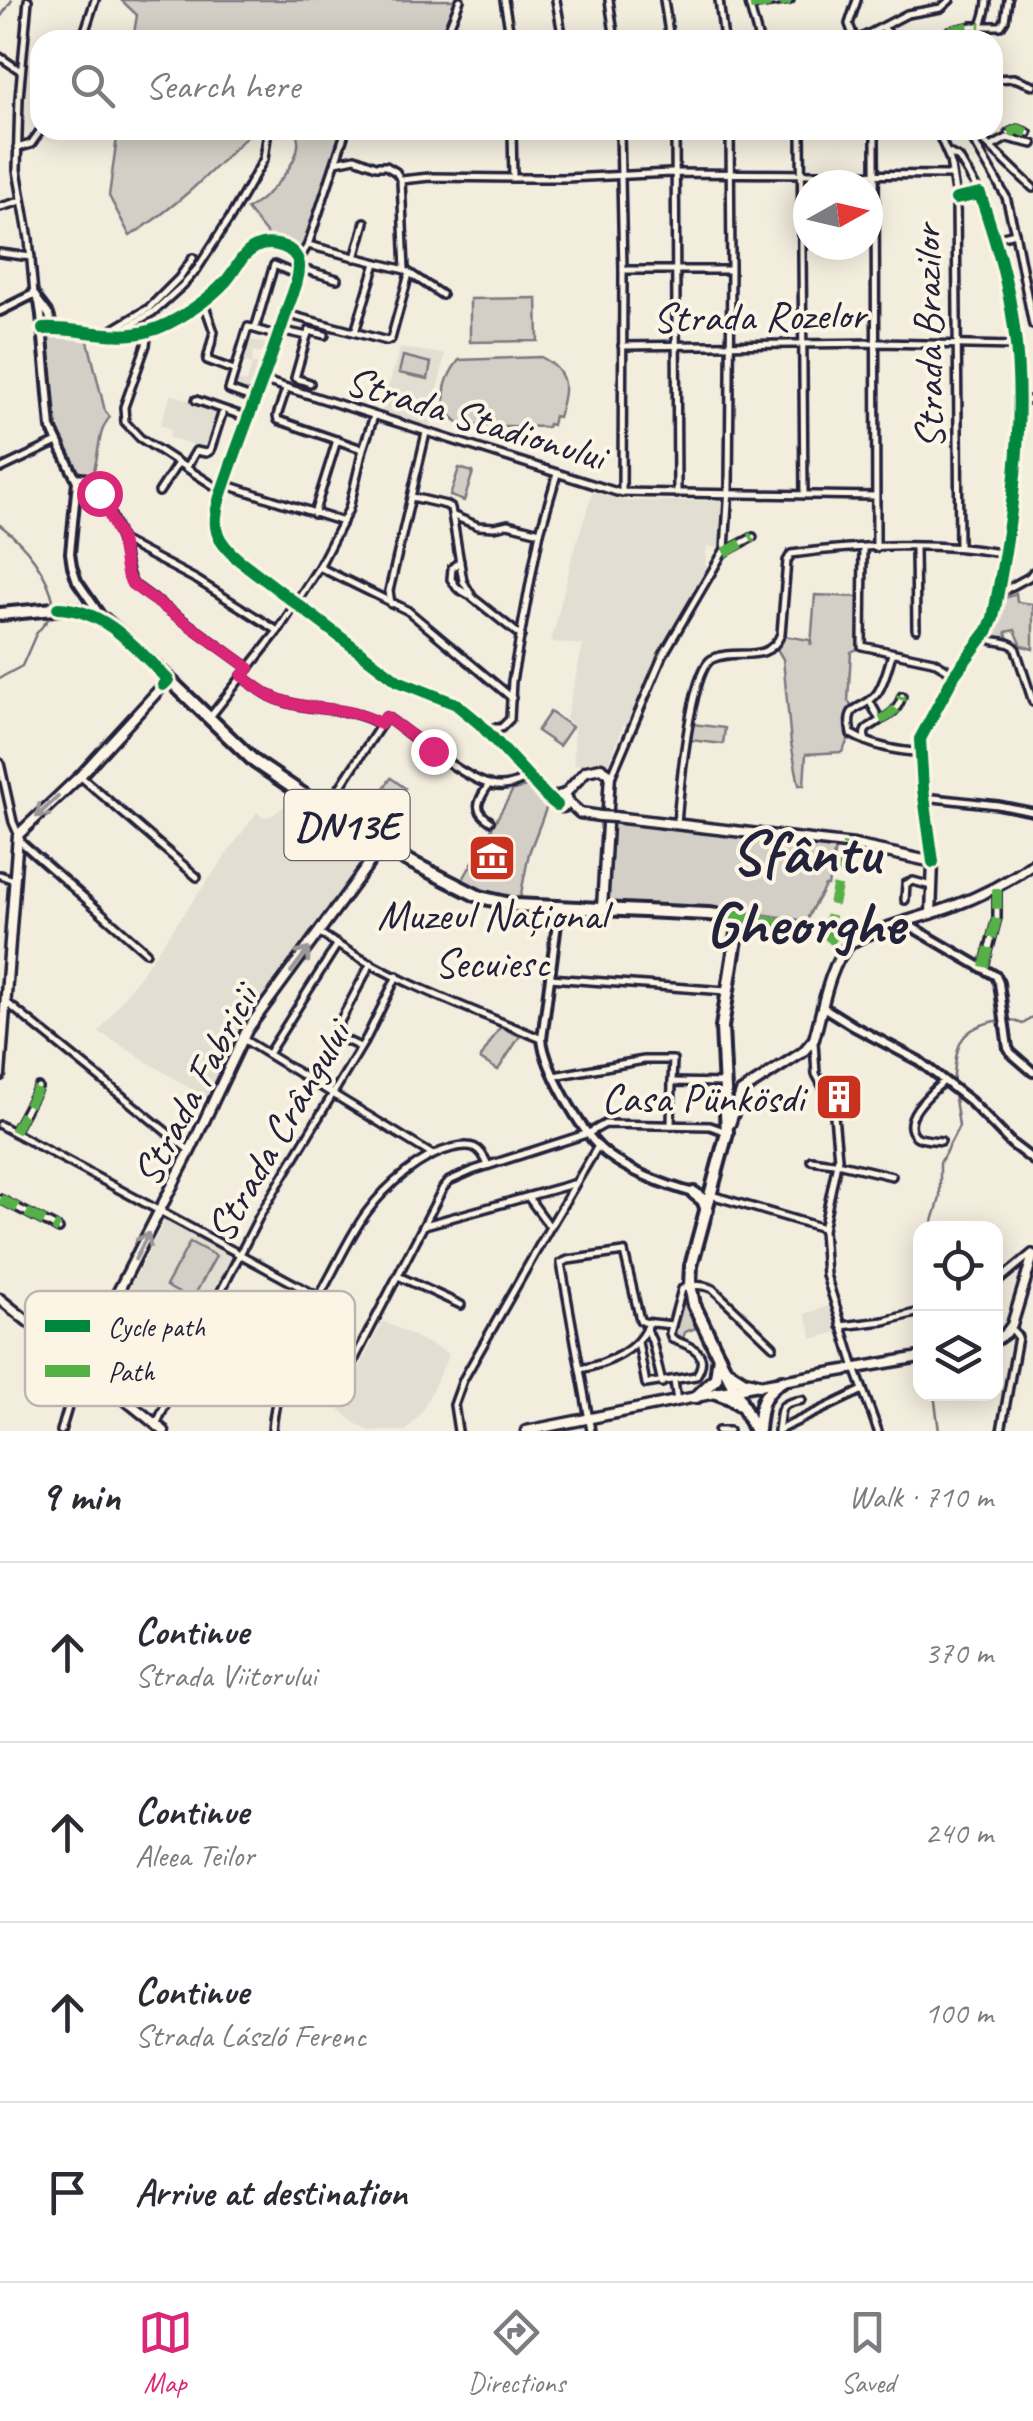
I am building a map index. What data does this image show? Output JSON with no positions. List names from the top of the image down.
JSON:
{
  "streets": {
    "main road": ["DN13E", "Strada Fabricii"],
    "street": [
      "Strada Rozelor",
      "Strada Brazilor",
      "Strada Stadionului",
      "Strada Crângului"
    ]
  },
  "crossings": [
    ["Strada Rozelor", "Strada Brazilor"],
    ["DN13E", "Strada Fabricii"]
  ],
  "one_way": ["Strada Fabricii"],
  "districts": ["Sfântu Gheorghe"],
  "places": {
    "museum": ["Muzeul Național Secuiesc"],
    "building": ["Casa Pünkösdi"]
  },
  "legend": ["Cycle path", "Path"],
  "north": "right",
  "page": {
    "search": "Search here",
    "heading": ["9 min", "Walk · 710 m"],
    "list": [
      ["Continue", "Strada Viitorului", "370 m"],
      ["Continue", "Aleea Teilor", "240 m"],
      ["Continue", "Strada László Ferenc", "100 m"],
      "Arrive at destination"
    ],
    "nav": ["Map", "Directions", "Saved"]
  }
}
